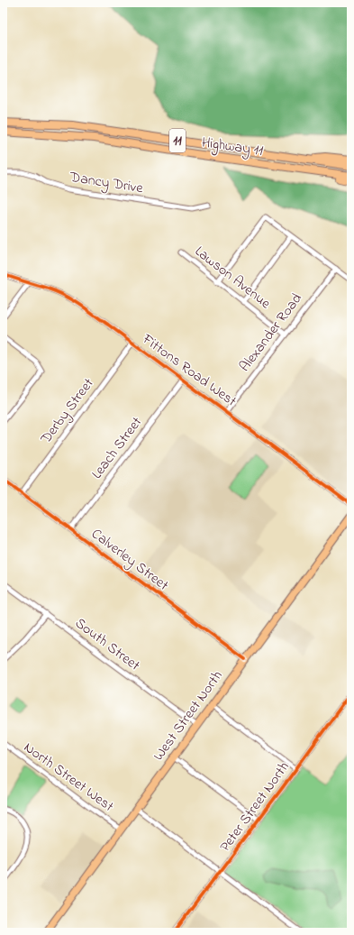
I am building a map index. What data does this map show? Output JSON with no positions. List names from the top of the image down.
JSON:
{
  "streets": {
    "highway": ["11", "Highway 11"],
    "main road": ["West Street North"],
    "street": [
      "Dancy Drive",
      "Lawson Avenue",
      "Alexander Road",
      "Fittons Road West",
      "Derby Street",
      "Leach Street",
      "Calverley Street",
      "South Street",
      "North Street West",
      "Peter Street North"
    ]
  },
  "crossings": [
    ["Lawson Avenue", "Alexander Road"],
    ["Alexander Road", "Fittons Road West"],
    ["Fittons Road West", "Derby Street"],
    ["Fittons Road West", "Leach Street"],
    ["Derby Street", "Calverley Street"],
    ["Leach Street", "Calverley Street"],
    ["Calverley Street", "West Street North"],
    ["South Street", "West Street North"],
    ["West Street North", "North Street West"]
  ]
}
